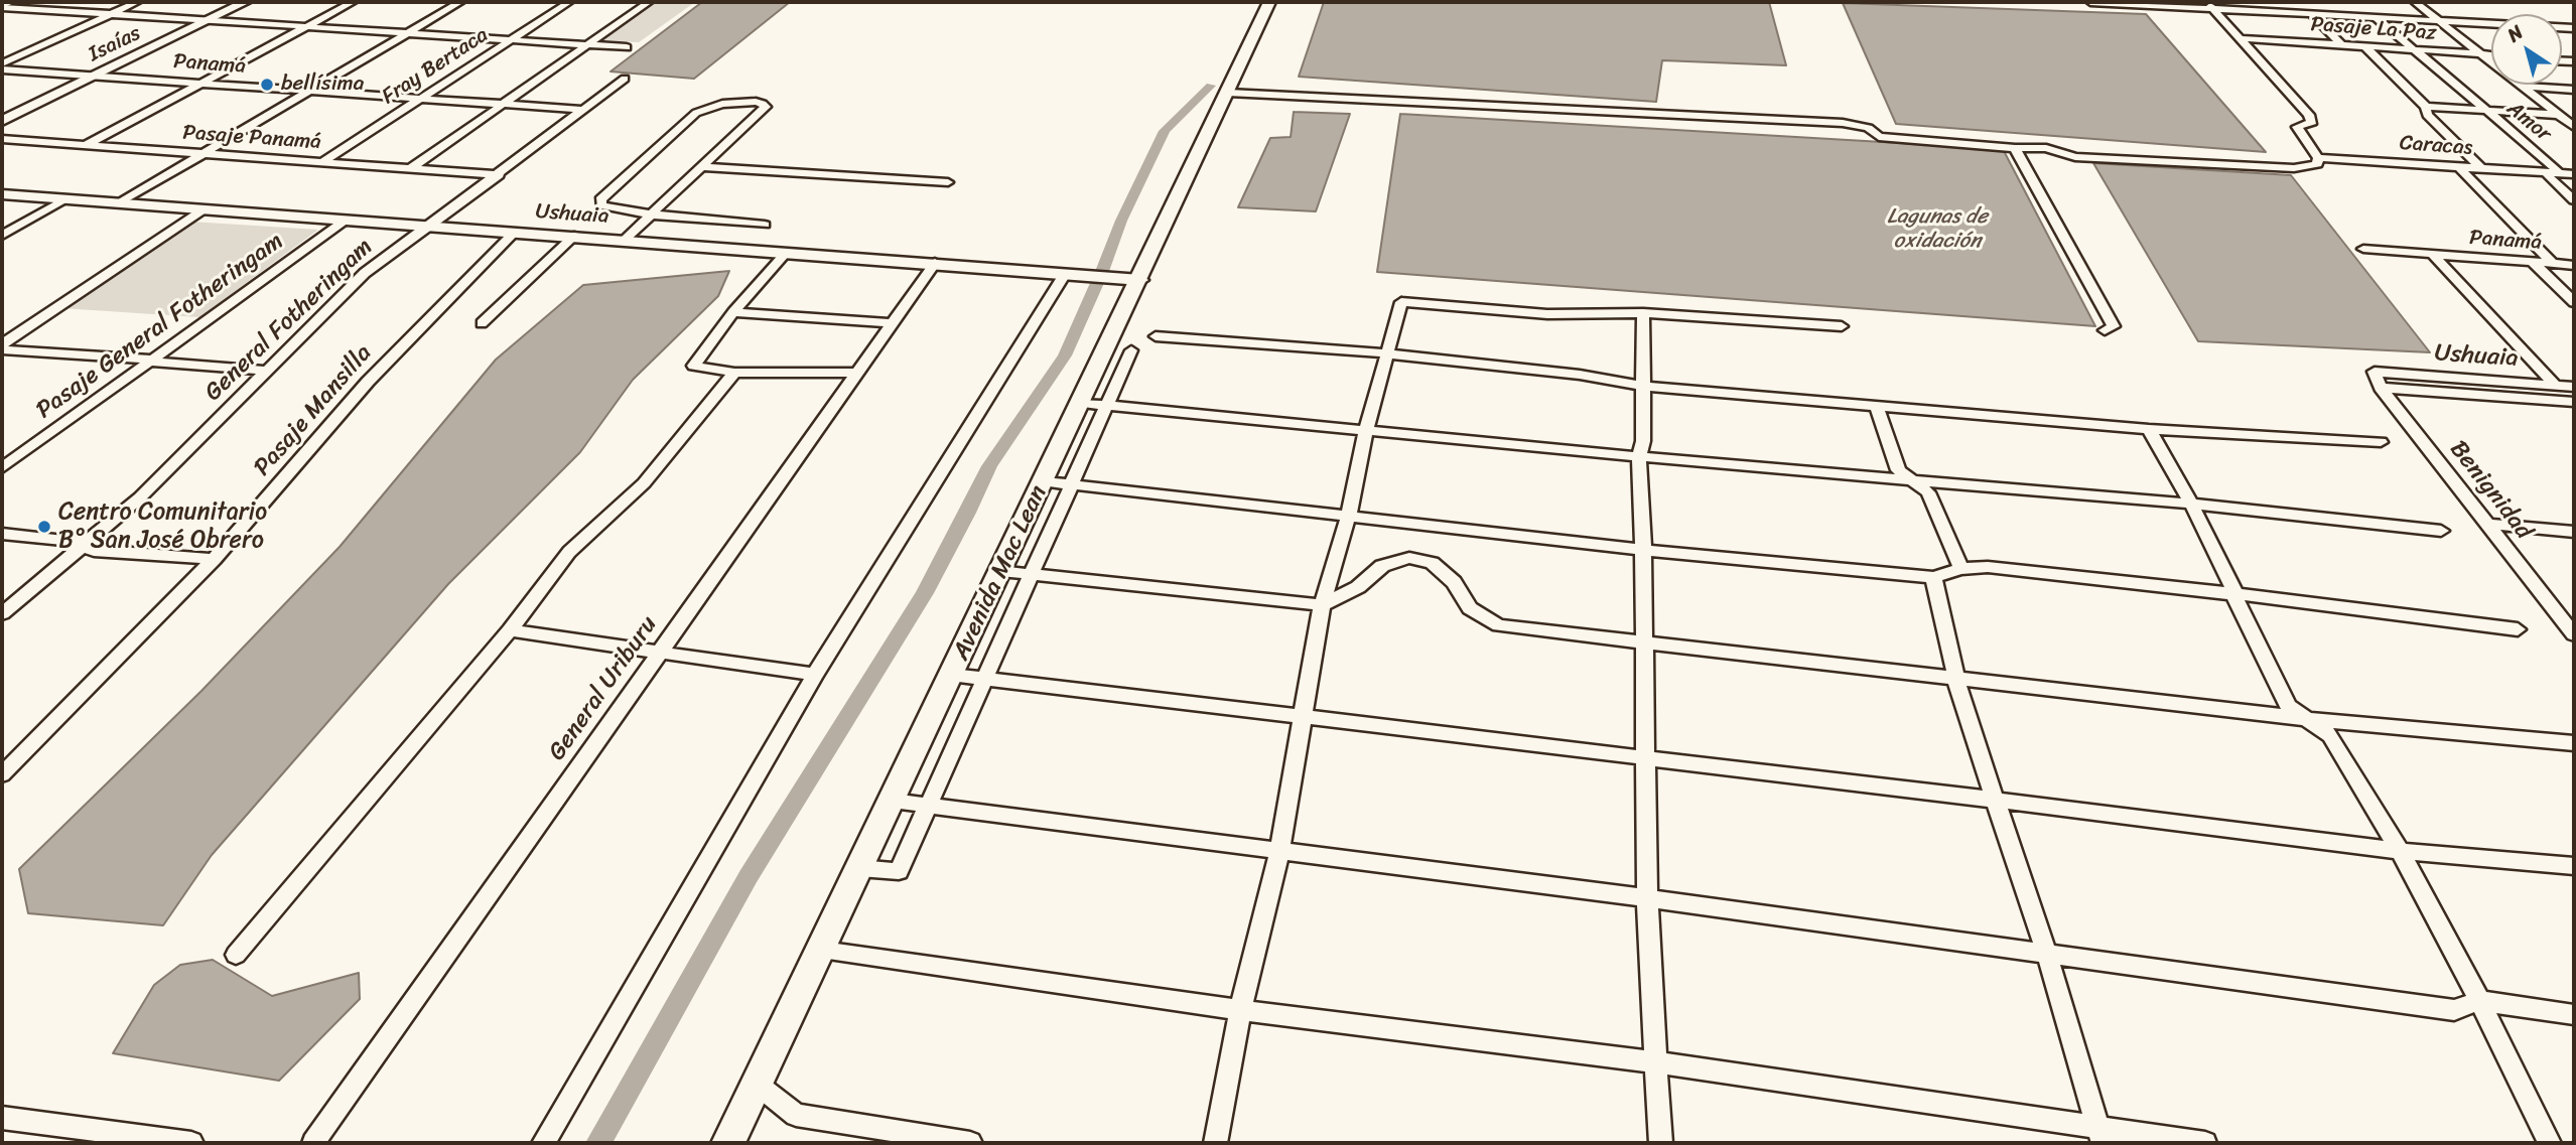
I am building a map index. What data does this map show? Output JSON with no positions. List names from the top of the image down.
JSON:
{
  "streets": {
    "main road": ["Avenida Mac Lean"],
    "street": [
      "Pasaje La Paz",
      "Isaías",
      "Panamá",
      "Fray Bertaca",
      "Amor",
      "Pasaje Panamá",
      "Caracas",
      "Ushuaia",
      "General Fotheringam",
      "Pasaje General Fotheringam",
      "Pasaje Mansilla",
      "Benignidad",
      "General Uriburu"
    ]
  },
  "crossings": [
    ["Pasaje La Paz", "Amor"],
    ["Isaías", "Panamá"],
    ["Panamá", "Fray Bertaca"],
    ["Panamá", "General Fotheringam"],
    ["Fray Bertaca", "Pasaje Panamá"],
    ["Amor", "Caracas"],
    ["Pasaje Panamá", "General Fotheringam"],
    ["Ushuaia", "General Fotheringam"],
    ["Ushuaia", "Pasaje General Fotheringam"],
    ["Ushuaia", "Pasaje Mansilla"],
    ["Ushuaia", "Benignidad"],
    ["Ushuaia", "Avenida Mac Lean"],
    ["Ushuaia", "General Uriburu"]
  ],
  "water": ["Lagunas de oxidación"],
  "places": ["bellísima", "Centro Comunitario B° San José Obrero"],
  "north": "top left"
}
